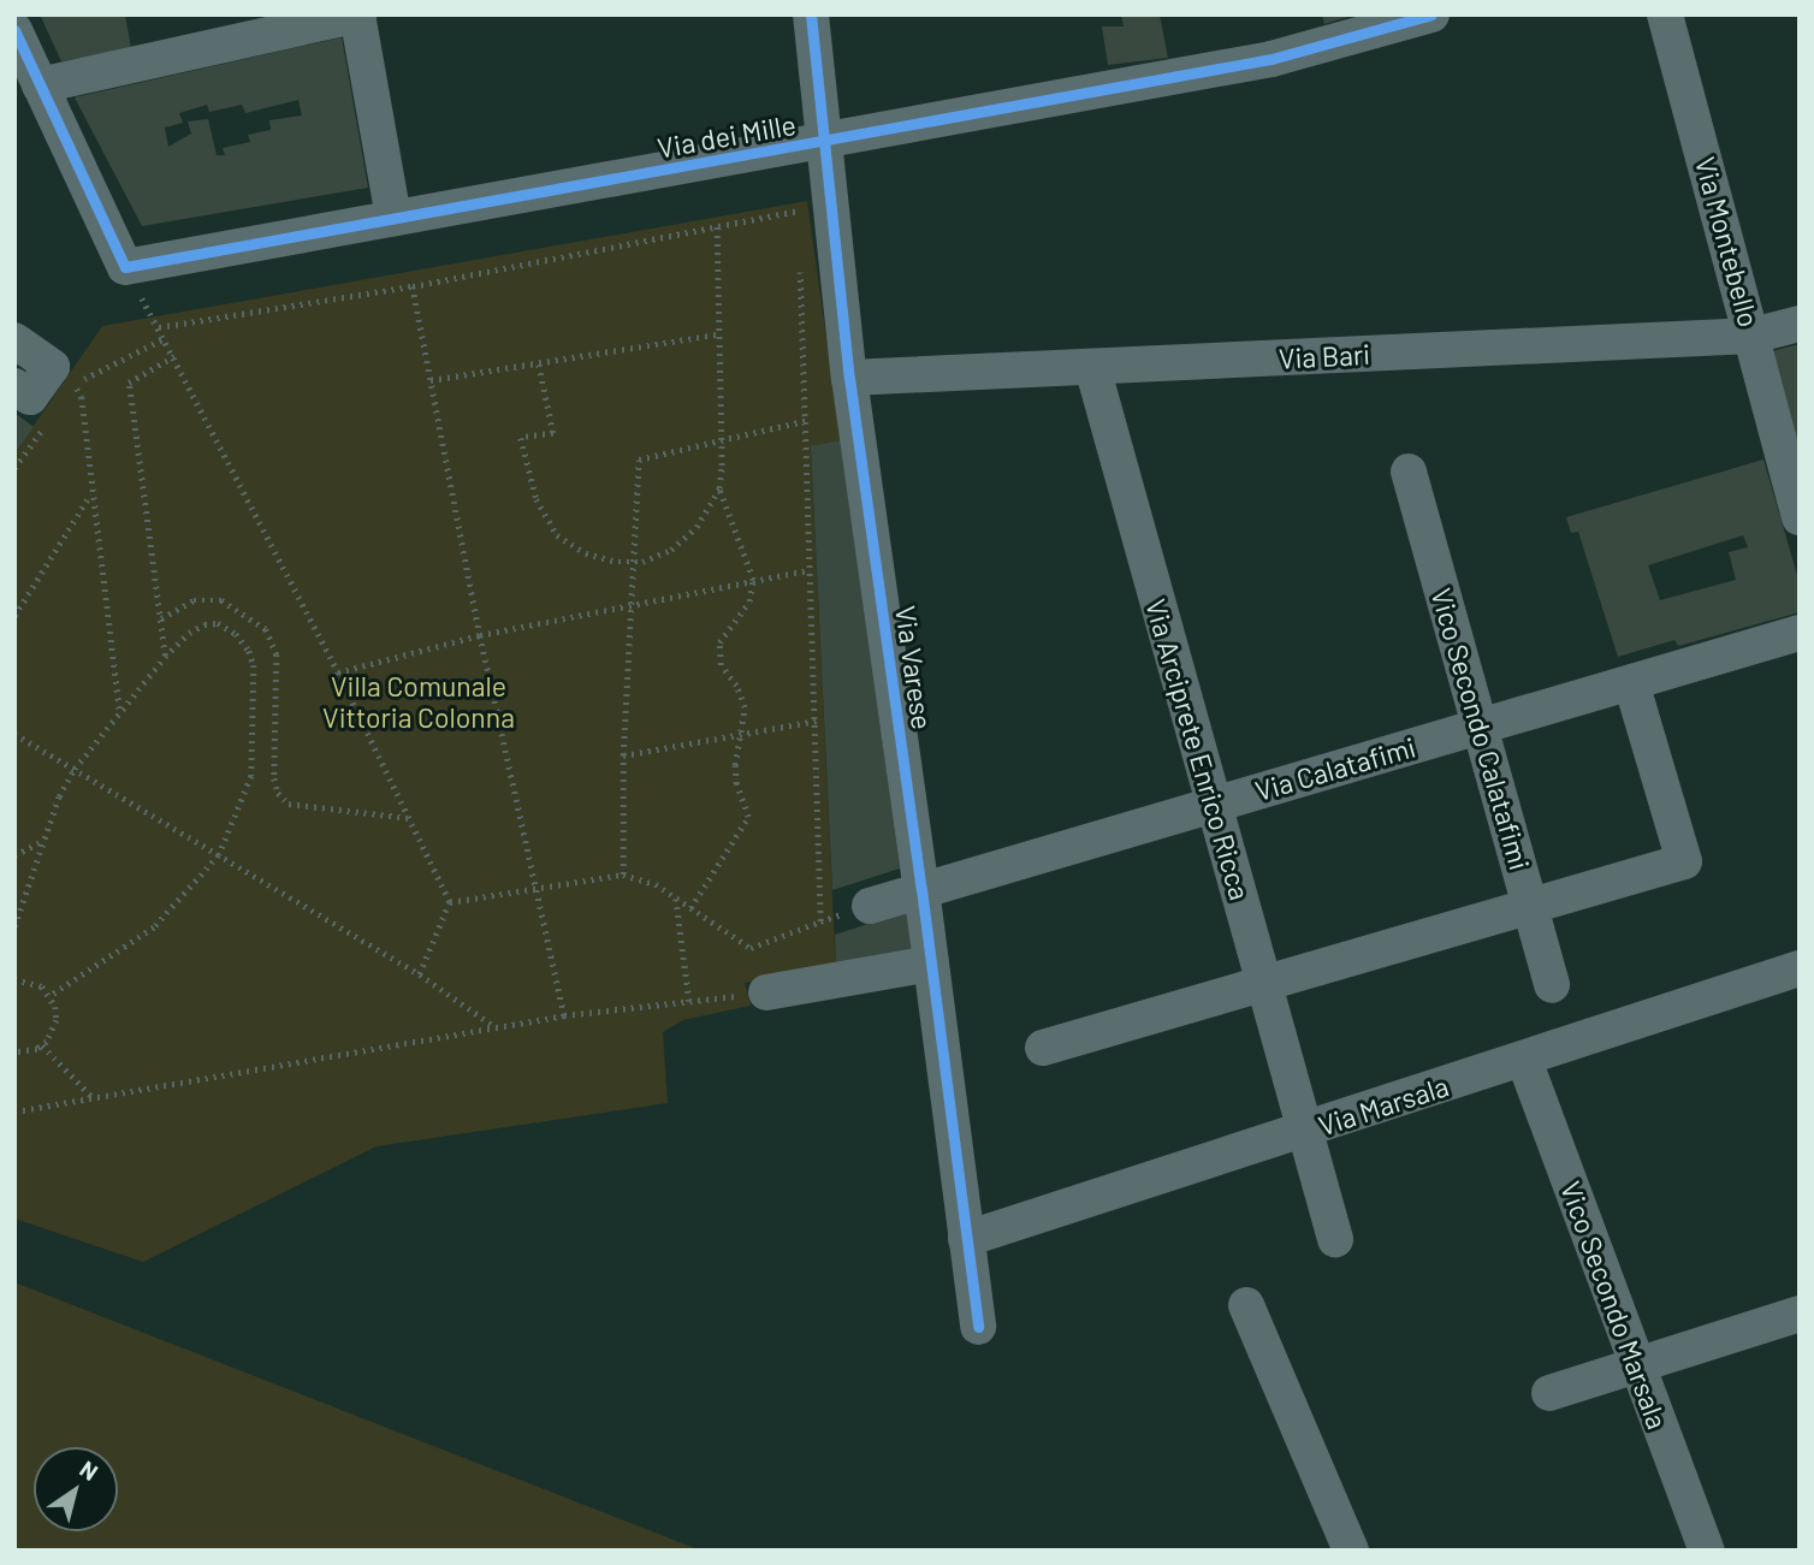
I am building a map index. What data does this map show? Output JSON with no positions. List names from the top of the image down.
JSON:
{
  "streets": {
    "street": [
      "Via dei Mille",
      "Via Montebello",
      "Via Bari",
      "Via Varese",
      "Vico Secondo Calatafimi",
      "Via Arciprete Enrico Ricca",
      "Via Calatafimi",
      "Via Marsala",
      "Vico Secondo Marsala"
    ]
  },
  "crossings": [
    ["Via dei Mille", "Via Varese"],
    ["Via Montebello", "Via Bari"],
    ["Via Bari", "Via Varese"],
    ["Via Bari", "Via Arciprete Enrico Ricca"],
    ["Via Varese", "Via Calatafimi"],
    ["Via Varese", "Via Marsala"],
    ["Vico Secondo Calatafimi", "Via Calatafimi"],
    ["Via Arciprete Enrico Ricca", "Via Calatafimi"],
    ["Via Arciprete Enrico Ricca", "Via Marsala"],
    ["Via Marsala", "Vico Secondo Marsala"]
  ],
  "parks": ["Villa Comunale Vittoria Colonna"],
  "north": "top right"
}
